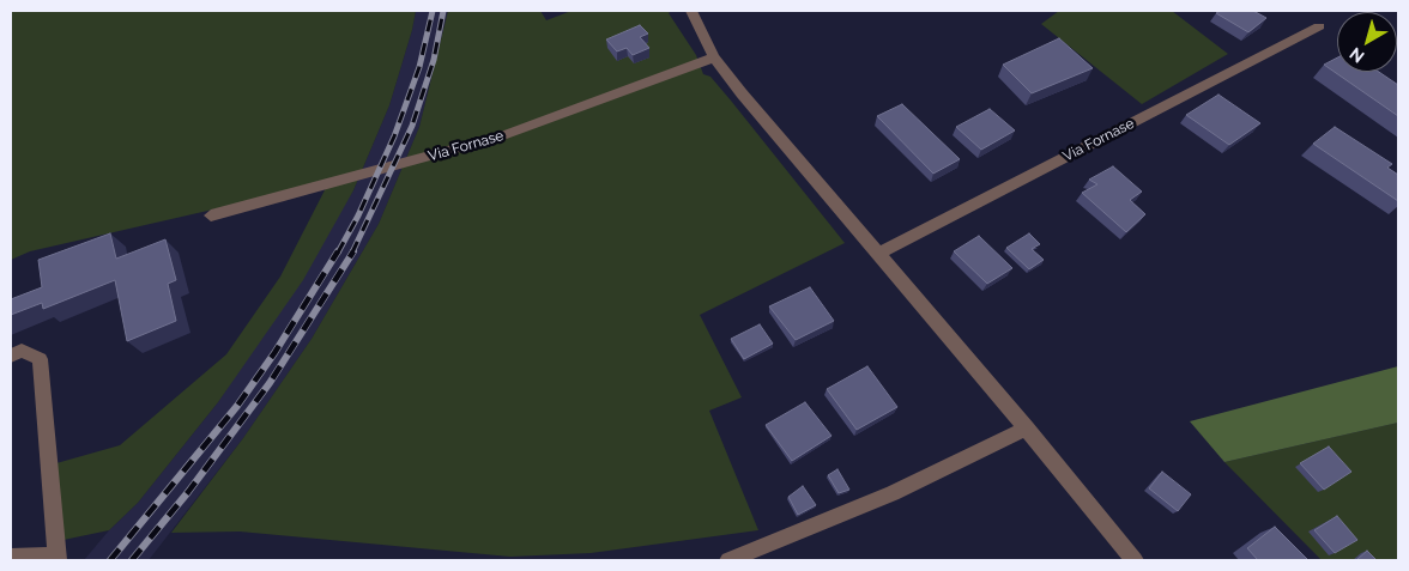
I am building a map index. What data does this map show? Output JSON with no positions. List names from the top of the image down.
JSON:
{
  "streets": {
    "street": ["Via Fornase"]
  },
  "north": "bottom left"
}
